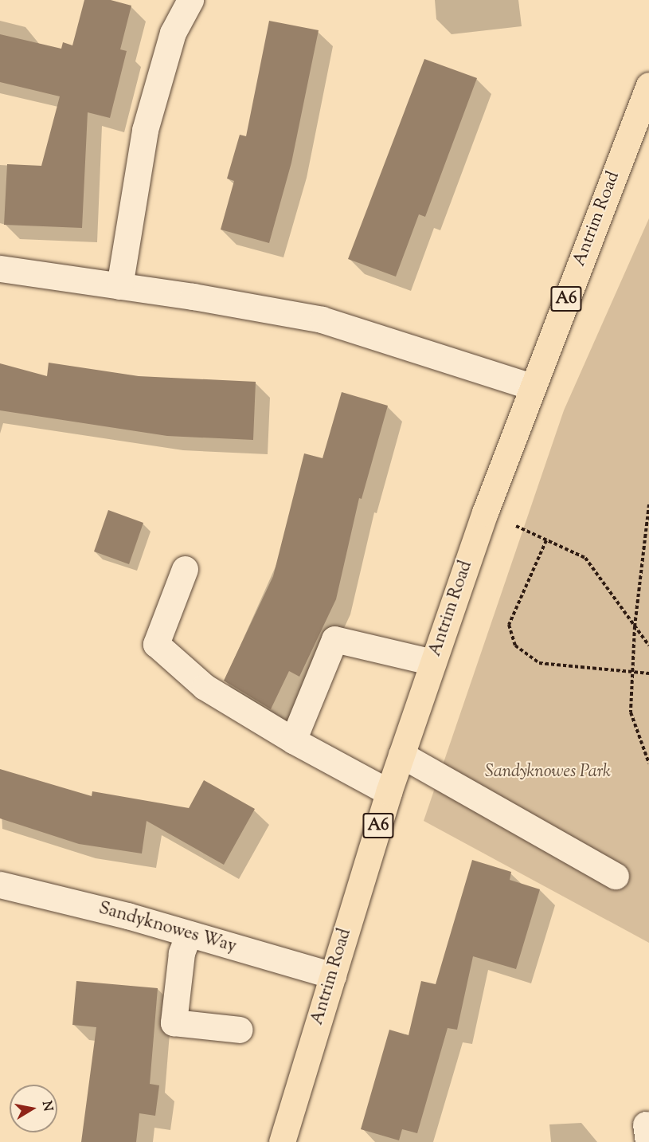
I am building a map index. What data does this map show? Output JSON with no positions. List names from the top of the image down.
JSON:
{
  "streets": {
    "main road": ["Antrim Road", "A6"],
    "street": ["Sandyknowes Way"]
  },
  "crossings": [
    ["Antrim Road", "Sandyknowes Way"]
  ],
  "parks": ["Sandyknowes Park"],
  "north": "right"
}
